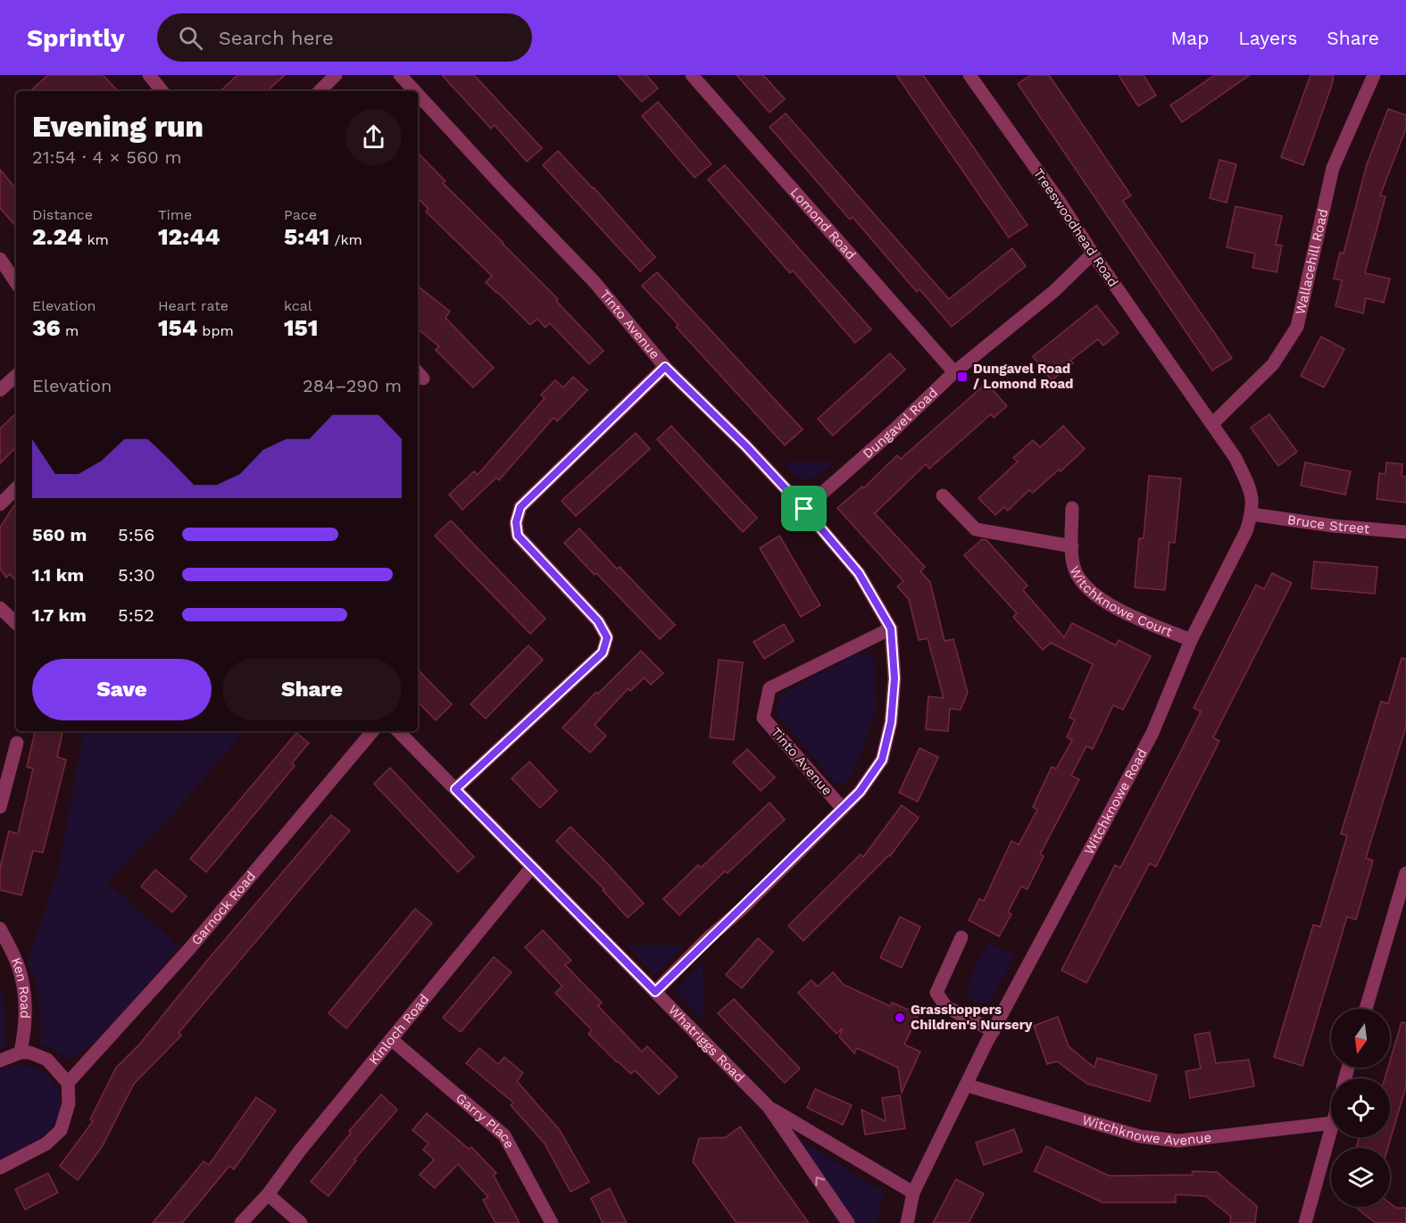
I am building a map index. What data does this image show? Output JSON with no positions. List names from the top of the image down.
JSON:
{
  "streets": {
    "street": [
      "Lomond Road",
      "Treeswoodhead Road",
      "Wallacehill Road",
      "Tinto Avenue",
      "Dungavel Road",
      "Bruce Street",
      "Witchknowe Court",
      "Witchknowe Road",
      "Garnock Road",
      "Ken Road",
      "Kinloch Road",
      "Whatriggs Road",
      "Garry Place",
      "Witchknowe Avenue"
    ]
  },
  "crossings": [
    ["Lomond Road", "Dungavel Road"],
    ["Treeswoodhead Road", "Dungavel Road"],
    ["Treeswoodhead Road", "Witchknowe Road"],
    ["Wallacehill Road", "Witchknowe Road"],
    ["Tinto Avenue", "Dungavel Road"],
    ["Tinto Avenue", "Whatriggs Road"],
    ["Bruce Street", "Witchknowe Road"],
    ["Witchknowe Court", "Witchknowe Road"],
    ["Witchknowe Road", "Whatriggs Road"],
    ["Witchknowe Road", "Witchknowe Avenue"],
    ["Kinloch Road", "Whatriggs Road"],
    ["Kinloch Road", "Garry Place"]
  ],
  "places": {
    "transit": ["Dungavel Road / Lomond Road"],
    "other": ["Grasshoppers Children's Nursery"]
  },
  "north": "bottom",
  "page": {
    "header": "Sprintly",
    "search": "Search here",
    "nav": ["Map", "Layers", "Share"],
    "heading": ["Evening run", "21:54 · 4 × 560 m"],
    "stats": [
      ["Distance", "2.24 km"],
      ["Time", "12:44"],
      ["Pace", "5:41 /km"],
      ["Elevation", "36 m"],
      ["Heart rate", "154 bpm"],
      ["kcal", "151"]
    ],
    "chart": ["Elevation", "284–290 m"],
    "list": [
      {
        "name": "560 m",
        "note": "5:56"
      },
      {
        "name": "1.1 km",
        "note": "5:30"
      },
      {
        "name": "1.7 km",
        "note": "5:52"
      }
    ],
    "buttons": ["Save", "Share"]
  }
}
